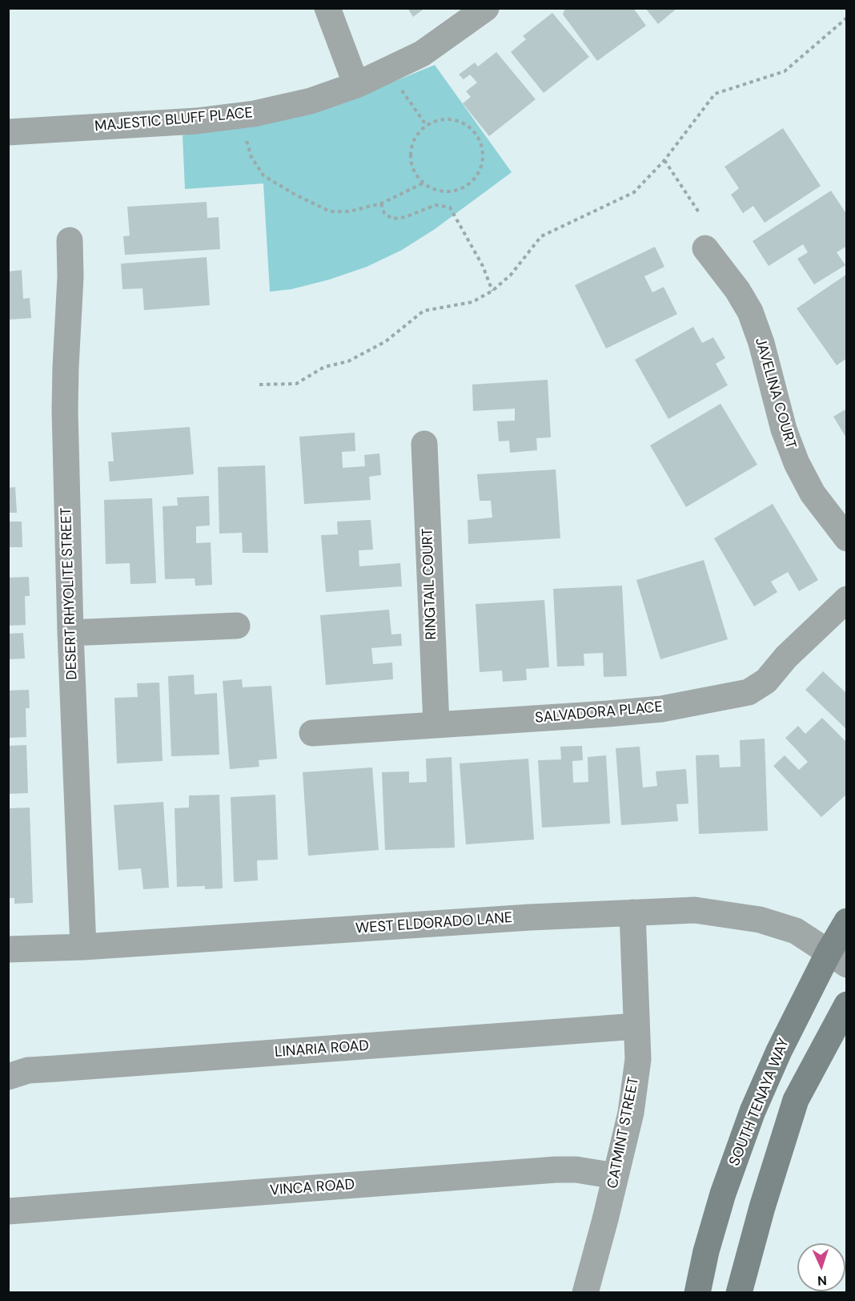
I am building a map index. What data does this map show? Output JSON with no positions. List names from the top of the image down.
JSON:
{
  "streets": {
    "street": [
      "MAJESTIC BLUFF PLACE",
      "JAVELINA COURT",
      "RINGTAIL COURT",
      "DESERT RHYOLITE STREET",
      "SALVADORA PLACE",
      "WEST ELDORADO LANE",
      "LINARIA ROAD",
      "SOUTH TENAYA WAY",
      "CATMINT STREET",
      "VINCA ROAD"
    ]
  },
  "crossings": [
    ["RINGTAIL COURT", "SALVADORA PLACE"],
    ["DESERT RHYOLITE STREET", "WEST ELDORADO LANE"],
    ["WEST ELDORADO LANE", "SOUTH TENAYA WAY"],
    ["WEST ELDORADO LANE", "CATMINT STREET"],
    ["LINARIA ROAD", "CATMINT STREET"],
    ["CATMINT STREET", "VINCA ROAD"]
  ],
  "north": "bottom"
}
